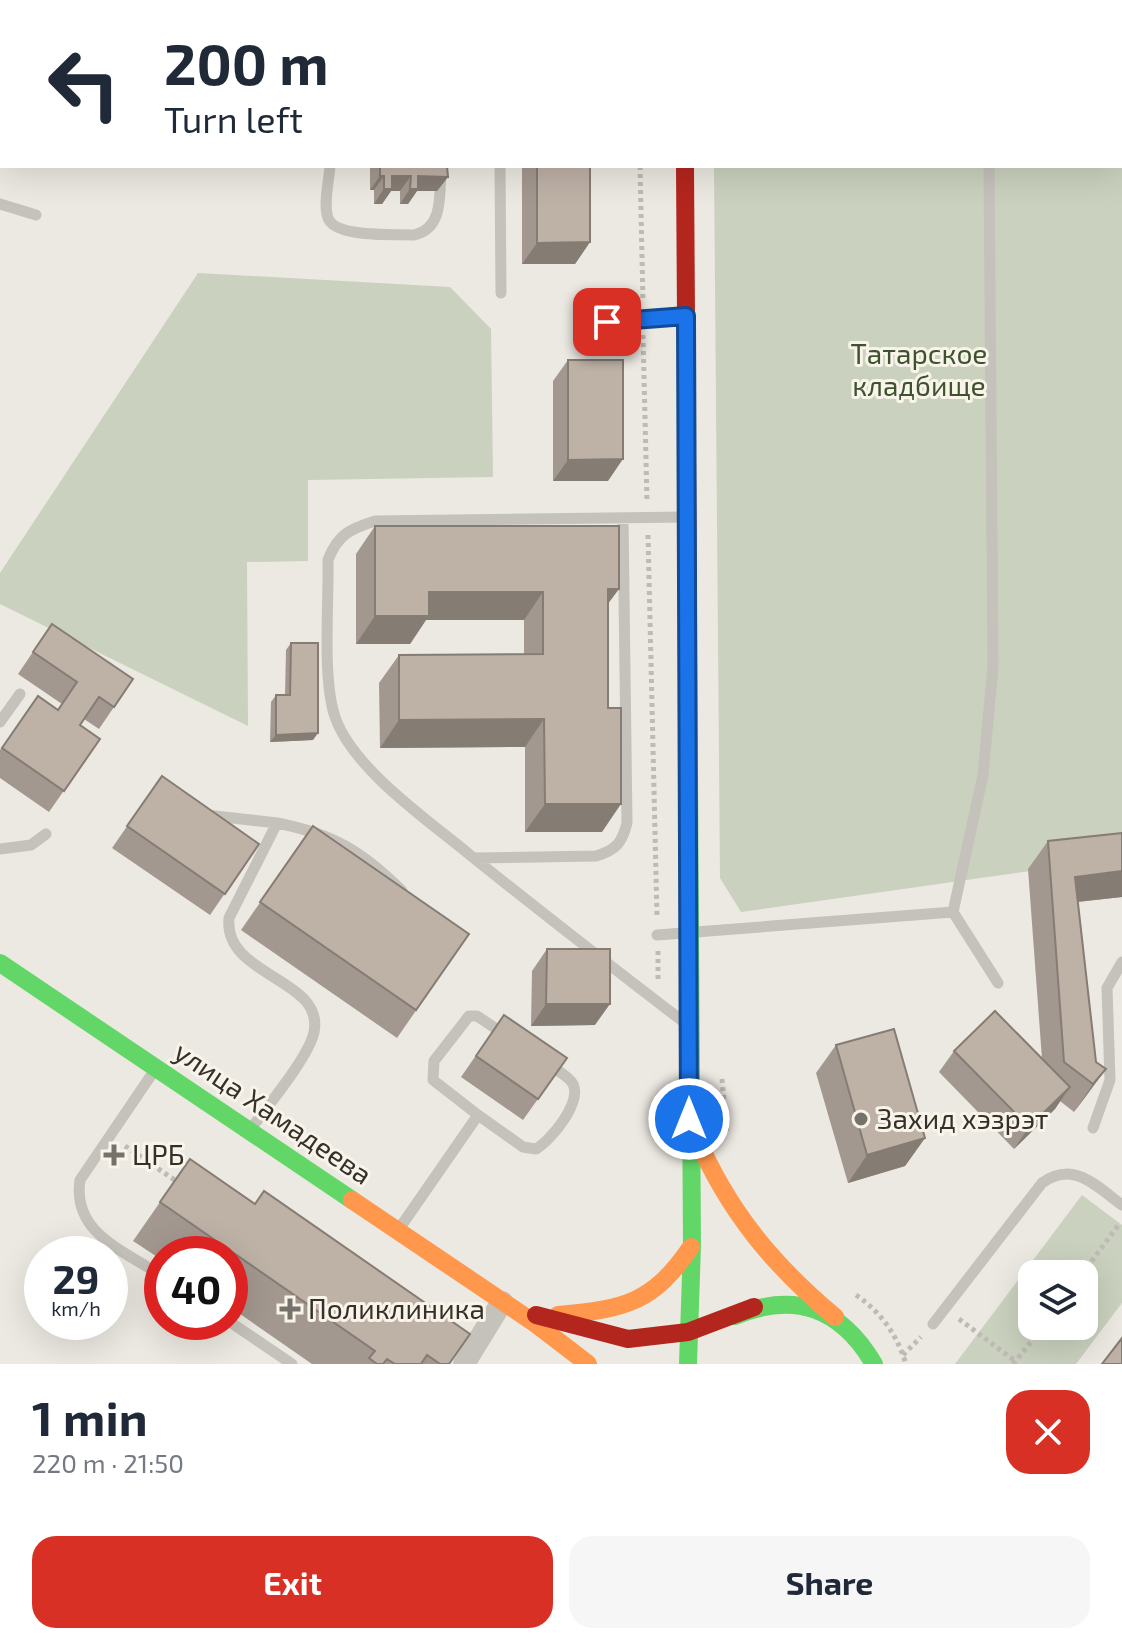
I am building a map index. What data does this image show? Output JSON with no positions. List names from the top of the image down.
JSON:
{
  "streets": {
    "street": ["улица Хамадеева"]
  },
  "parks": ["Татарское кладбище"],
  "places": {
    "other": ["Захид хэзрэт"],
    "health": ["ЦРБ", "Поликлиника"]
  },
  "page": {
    "turn": ["200 m", "Turn left"],
    "speed": "29 km/h",
    "limit": "40",
    "heading": ["1 min", "220 m · 21:50"],
    "buttons": ["Exit", "Share"]
  }
}
